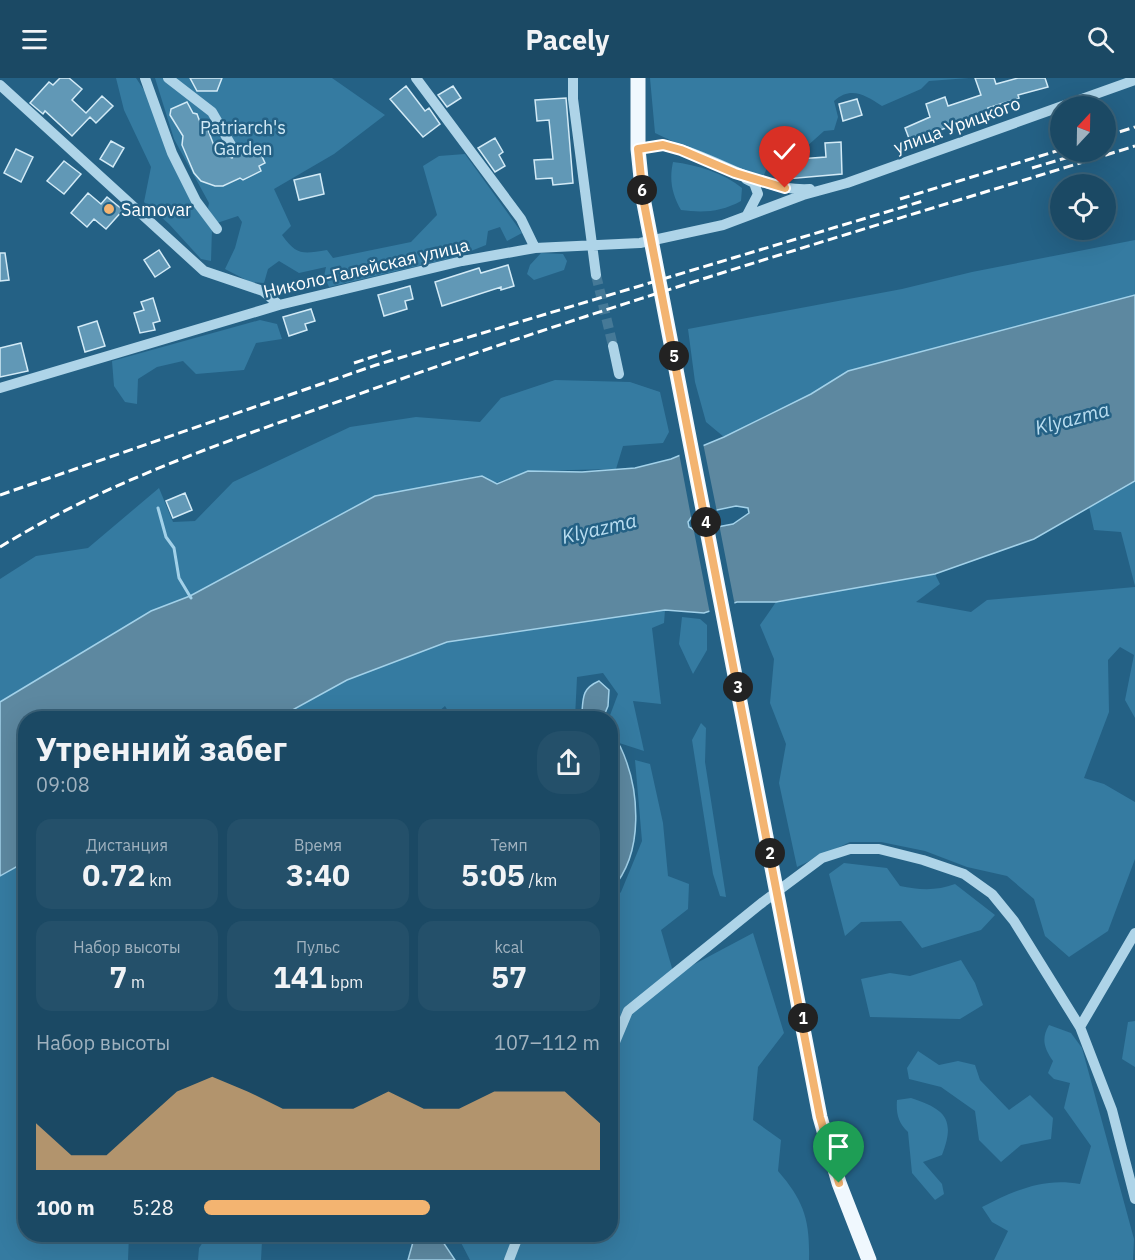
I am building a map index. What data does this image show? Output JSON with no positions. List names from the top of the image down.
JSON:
{
  "streets": {
    "street": ["улица Урицкого", "Николо-Галейская улица"]
  },
  "crossings": [
    ["улица Урицкого", "Николо-Галейская улица"]
  ],
  "water": ["Klyazma"],
  "parks": ["Patriarch's Garden"],
  "places": ["Samovar"],
  "north": "top",
  "page": {
    "header": "Pacely",
    "pins": [
      "6",
      "5",
      "4",
      "3",
      "2",
      "1"
    ],
    "heading": ["Утренний забег", "09:08"],
    "stats": [
      ["Дистанция", "0.72 km"],
      ["Время", "3:40"],
      ["Темп", "5:05 /km"],
      ["Набор высоты", "7 m"],
      ["Пульс", "141 bpm"],
      ["kcal", "57"]
    ],
    "chart": ["Набор высоты", "107–112 m"],
    "list": [
      {
        "name": "100 m",
        "note": "5:28"
      }
    ]
  }
}
